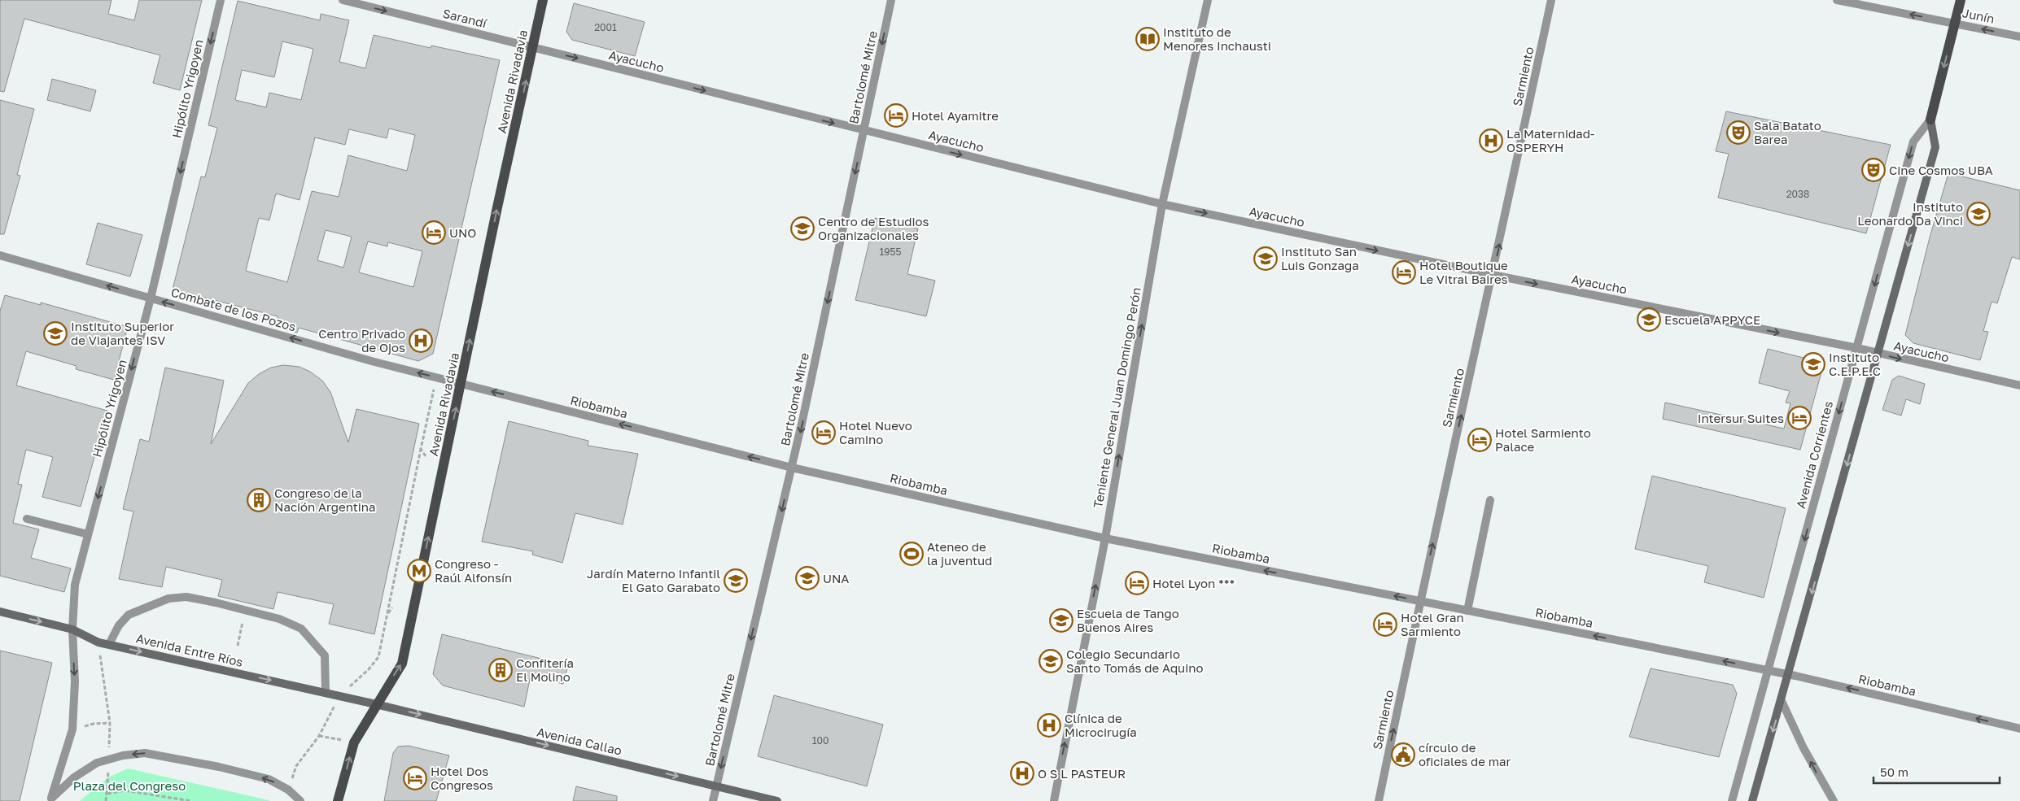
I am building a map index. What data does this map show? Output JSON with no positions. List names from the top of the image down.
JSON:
{
  "streets": {
    "main road": [
      "Avenida Rivadavia",
      "Avenida Corrientes",
      "Avenida Entre Ríos",
      "Avenida Callao"
    ],
    "street": [
      "Junín",
      "Sarandí",
      "Ayacucho",
      "Sarmiento",
      "Bartolomé Mitre",
      "Hipólito Yrigoyen",
      "Combate de los Pozos",
      "Teniente General Juan Domingo Perón",
      "Riobamba"
    ]
  },
  "crossings": [
    ["Junín", "Avenida Corrientes"],
    ["Sarandí", "Ayacucho"],
    ["Sarandí", "Avenida Rivadavia"],
    ["Ayacucho", "Sarmiento"],
    ["Ayacucho", "Bartolomé Mitre"],
    ["Ayacucho", "Avenida Rivadavia"],
    ["Ayacucho", "Teniente General Juan Domingo Perón"],
    ["Ayacucho", "Avenida Corrientes"],
    ["Sarmiento", "Riobamba"],
    ["Bartolomé Mitre", "Riobamba"],
    ["Bartolomé Mitre", "Avenida Callao"],
    ["Avenida Rivadavia", "Combate de los Pozos"],
    ["Avenida Rivadavia", "Riobamba"],
    ["Avenida Rivadavia", "Avenida Entre Ríos"],
    ["Avenida Rivadavia", "Avenida Callao"],
    ["Hipólito Yrigoyen", "Combate de los Pozos"],
    ["Hipólito Yrigoyen", "Avenida Entre Ríos"],
    ["Combate de los Pozos", "Riobamba"],
    ["Teniente General Juan Domingo Perón", "Riobamba"],
    ["Riobamba", "Avenida Corrientes"],
    ["Avenida Entre Ríos", "Avenida Callao"]
  ],
  "one_way": [
    "Junín",
    "Sarandí",
    "Ayacucho",
    "Sarmiento",
    "Bartolomé Mitre",
    "Avenida Rivadavia",
    "Hipólito Yrigoyen",
    "Combate de los Pozos",
    "Teniente General Juan Domingo Perón",
    "Riobamba",
    "Avenida Corrientes",
    "Avenida Entre Ríos",
    "Avenida Callao"
  ],
  "parks": ["Plaza del Congreso"],
  "places": {
    "library": ["Instituto de Menores Inchausti"],
    "hotel": [
      "Hotel Ayamitre",
      "UNO",
      "Hotel Boutique Le Vitral Baires",
      "Intersur Suites",
      "Hotel Nuevo Camino",
      "Hotel Sarmiento Palace",
      "Hotel Lyon ***",
      "Hotel Gran Sarmiento",
      "Hotel Dos Congresos"
    ],
    "theatre": ["Sala Batato Barea", "Cine Cosmos UBA"],
    "hospital": [
      "La Maternidad- OSPERYH",
      "Centro Privado de Ojos",
      "Clínica de Microcirugía",
      "O S L PASTEUR"
    ],
    "school or university": [
      "Instituto Leonardo Da Vinci",
      "Centro de Estudios Organizacionales",
      "Instituto San Luis Gonzaga",
      "Escuela APPYCE",
      "Instituto Superior de Viajantes ISV",
      "Instituto C.E.P.E.C",
      "UNA",
      "Jardín Materno Infantil El Gato Garabato",
      "Escuela de Tango Buenos Aires",
      "Colegio Secundario Santo Tomás de Aquino"
    ],
    "building": ["Congreso de la Nación Argentina", "Confitería El Molino"],
    "sports": ["Ateneo de la juventud"],
    "metro station": ["Congreso - Raúl Alfonsín"],
    "public building": ["círculo de oficiales de mar"]
  },
  "house_numbers": [
    "2001",
    "2038",
    "1955",
    "100"
  ],
  "scale_bar": "50 m"
}
